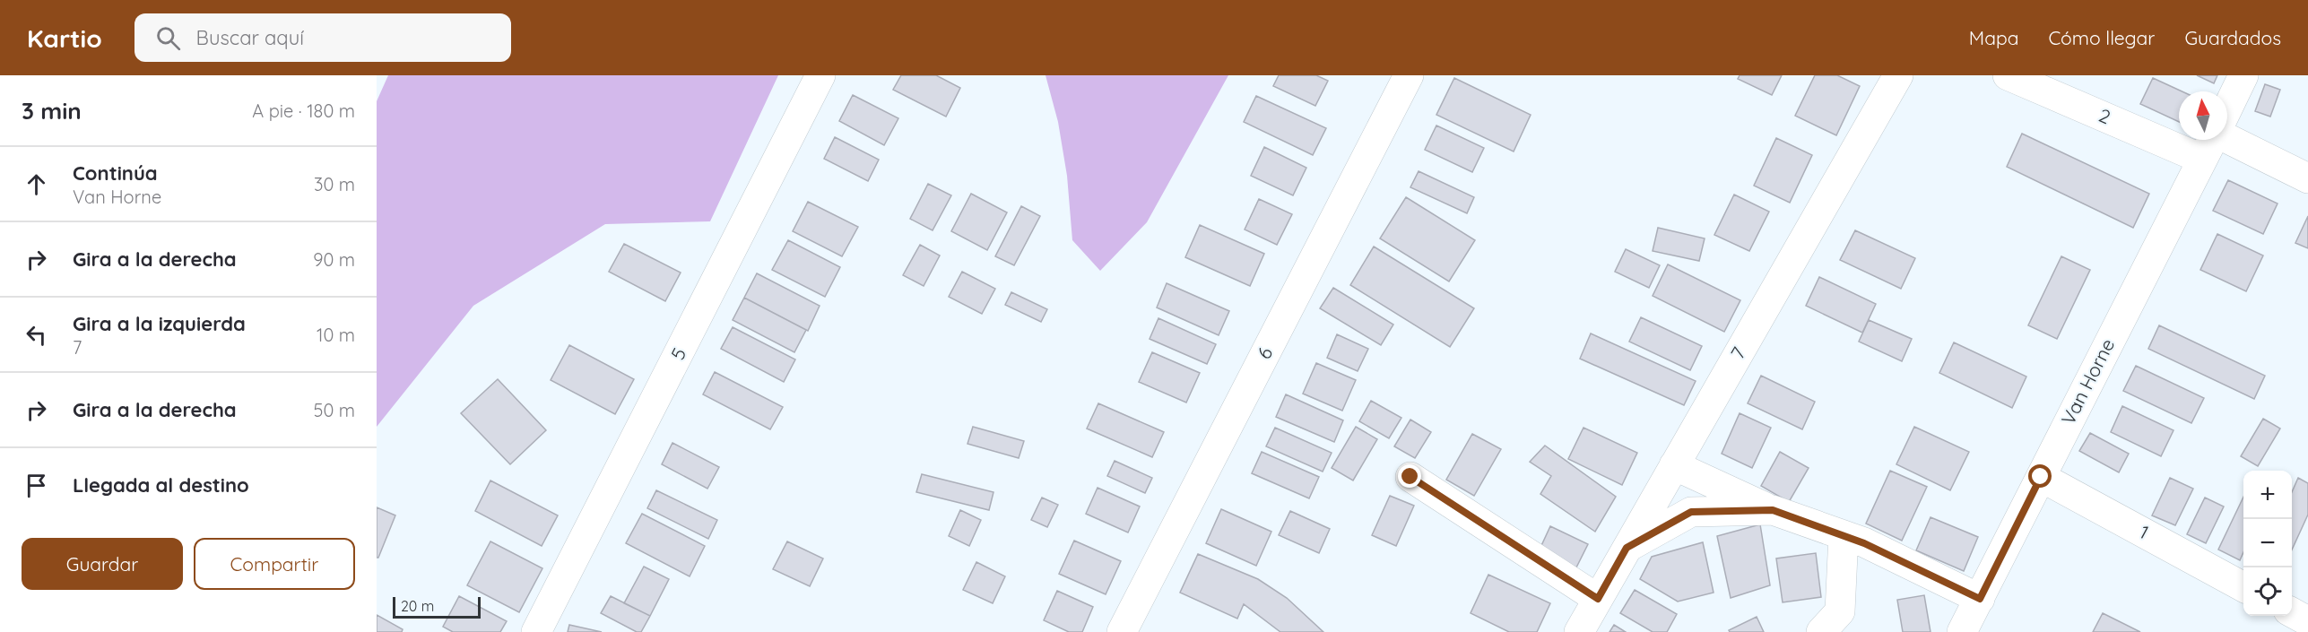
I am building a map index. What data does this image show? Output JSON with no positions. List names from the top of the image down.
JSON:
{
  "streets": {
    "street": [
      "2",
      "6",
      "7",
      "5",
      "Van Horne",
      "1"
    ]
  },
  "crossings": [
    ["2", "Van Horne"],
    ["Van Horne", "1"]
  ],
  "scale_bar": "20 m",
  "north": "top",
  "page": {
    "header": "Kartio",
    "search": "Buscar aquí",
    "nav": ["Mapa", "Cómo llegar", "Guardados"],
    "heading": ["3 min", "A pie · 180 m"],
    "list": [
      ["Continúa", "Van Horne", "30 m"],
      ["Gira a la derecha", "90 m"],
      ["Gira a la izquierda", "7", "10 m"],
      ["Gira a la derecha", "50 m"],
      "Llegada al destino"
    ],
    "map_buttons": ["+", "−"],
    "buttons": ["Guardar", "Compartir"],
    "scale": "20 m"
  }
}
